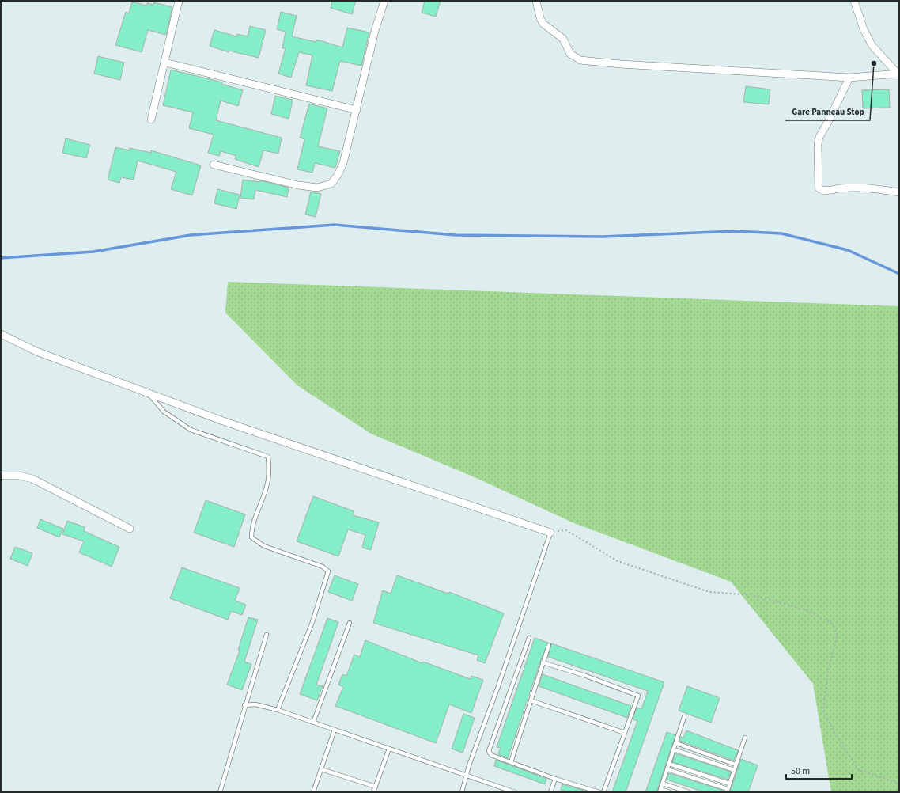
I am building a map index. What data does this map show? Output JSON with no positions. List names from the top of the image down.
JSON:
{
  "places": ["Gare Panneau Stop"],
  "scale_bar": "50 m"
}
